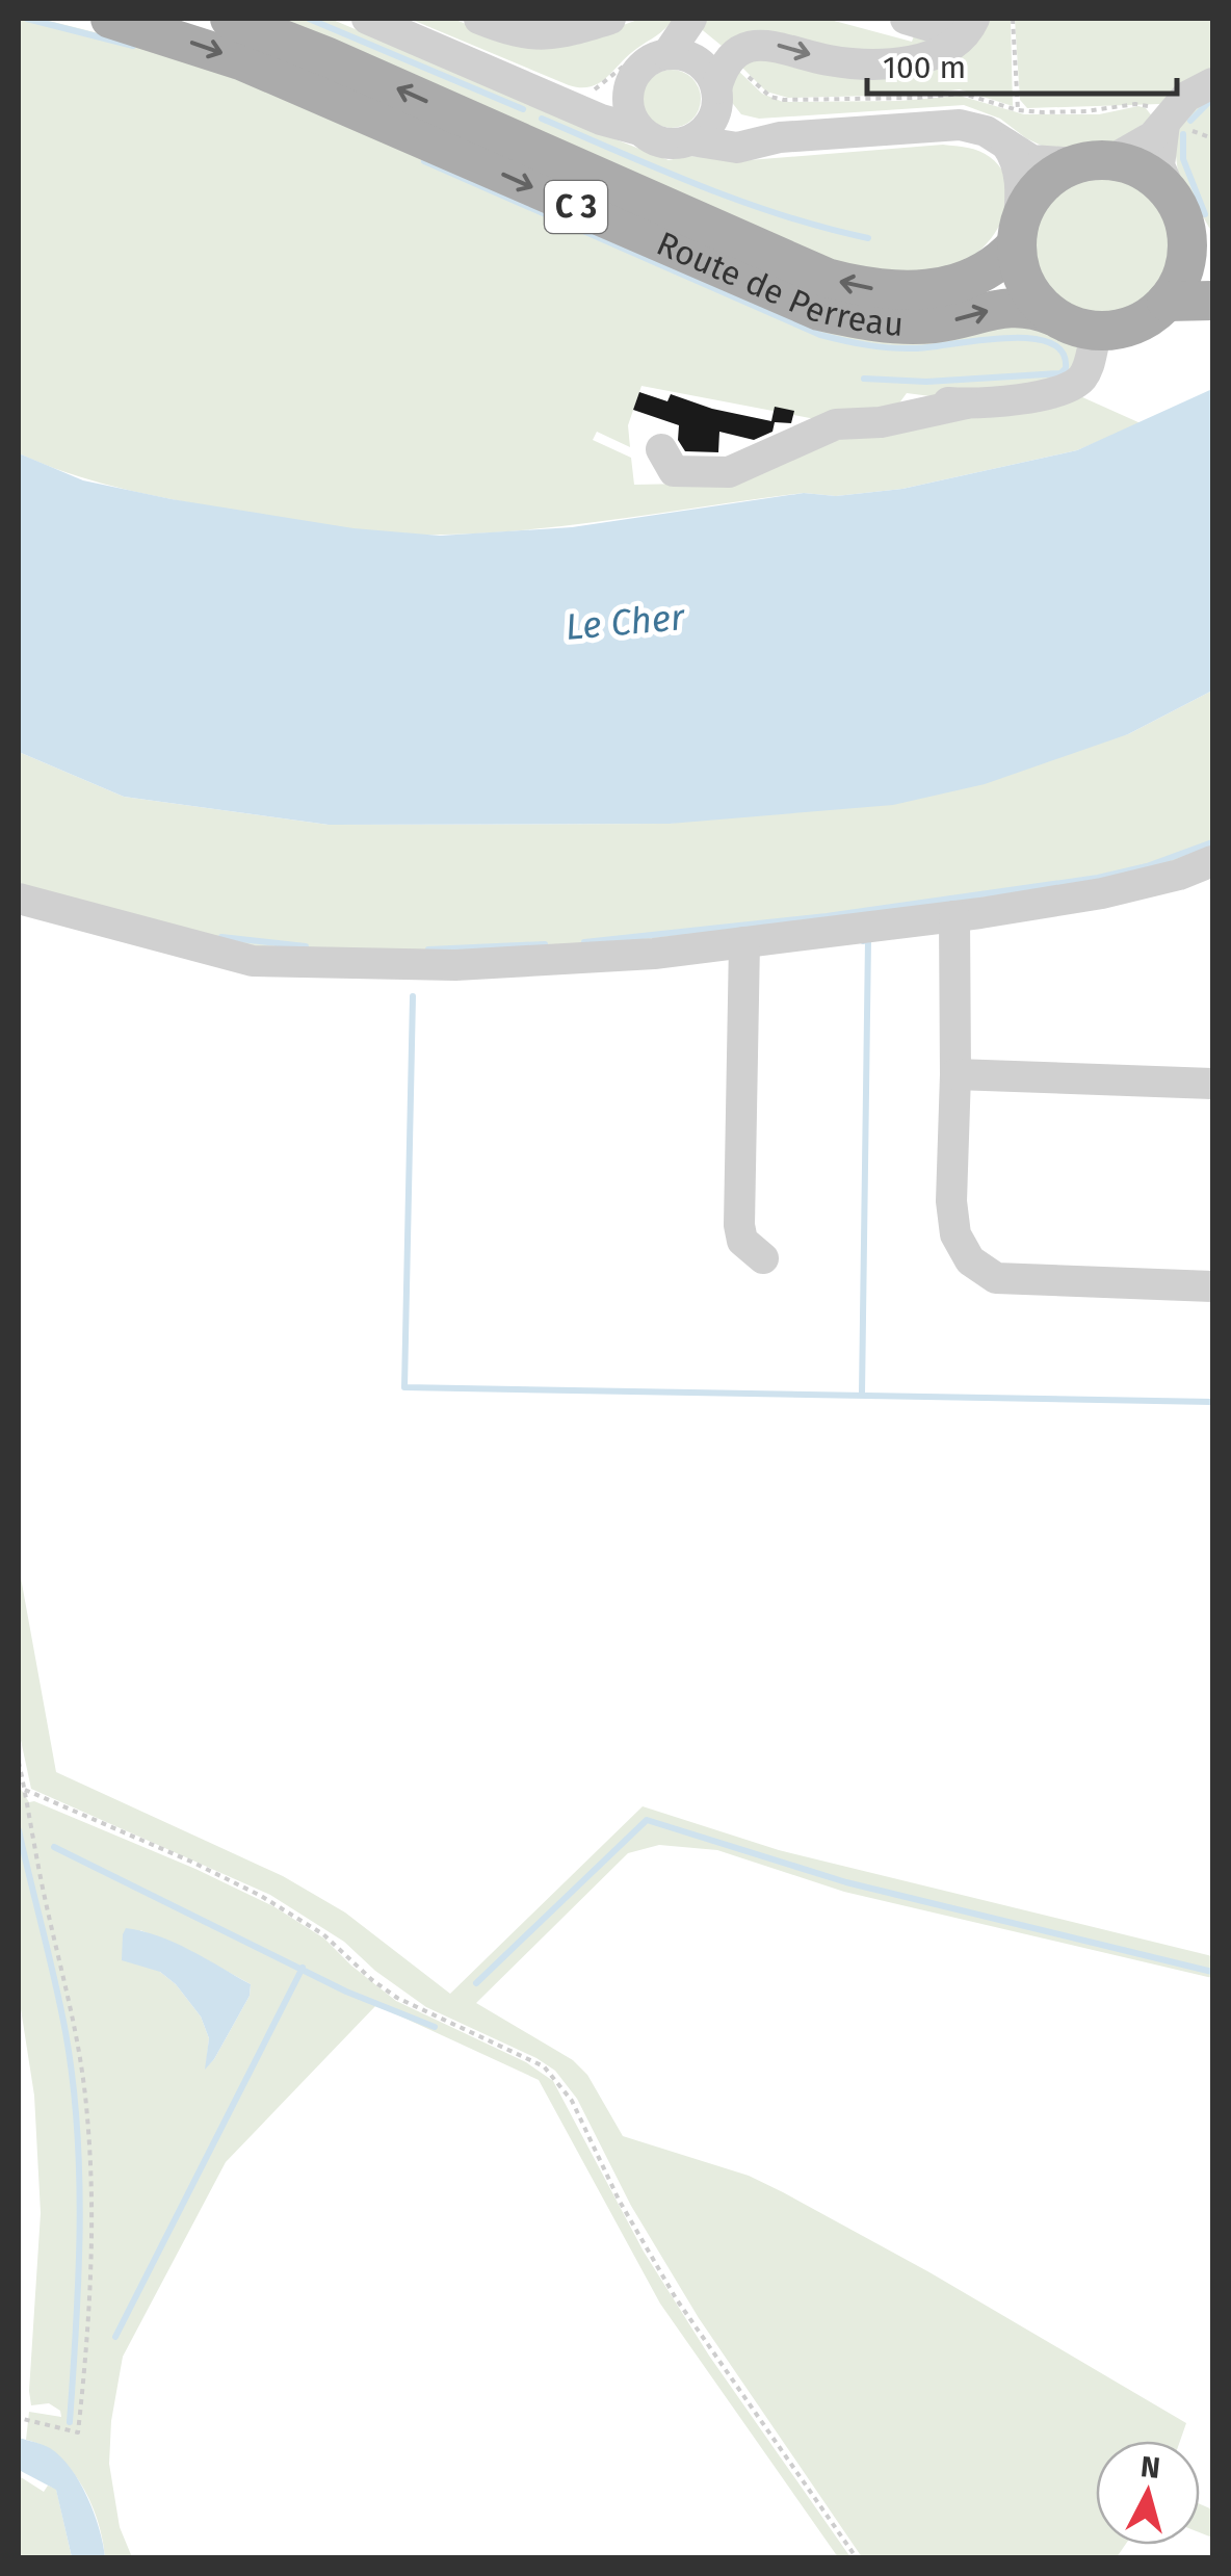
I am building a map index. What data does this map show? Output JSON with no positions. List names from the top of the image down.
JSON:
{
  "streets": {
    "main road": ["C 3", "Route de Perreau"]
  },
  "water": ["Le Cher"],
  "scale_bar": "100 m",
  "north": "top"
}
